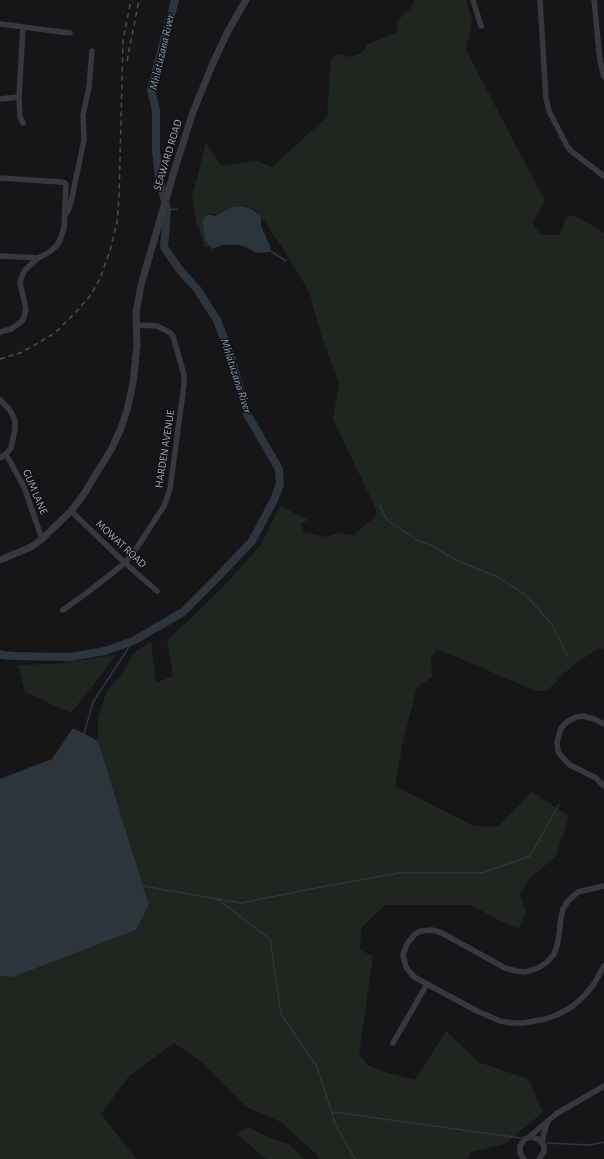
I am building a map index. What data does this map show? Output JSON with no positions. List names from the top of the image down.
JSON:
{
  "streets": {
    "street": [
      "SEAWARD ROAD",
      "HARDEN AVENUE",
      "GUM LANE",
      "MOWAT ROAD"
    ]
  },
  "crossings": [
    ["SEAWARD ROAD", "HARDEN AVENUE"],
    ["SEAWARD ROAD", "GUM LANE"],
    ["SEAWARD ROAD", "MOWAT ROAD"],
    ["HARDEN AVENUE", "MOWAT ROAD"]
  ],
  "water": ["Mhlatuzana River"]
}
